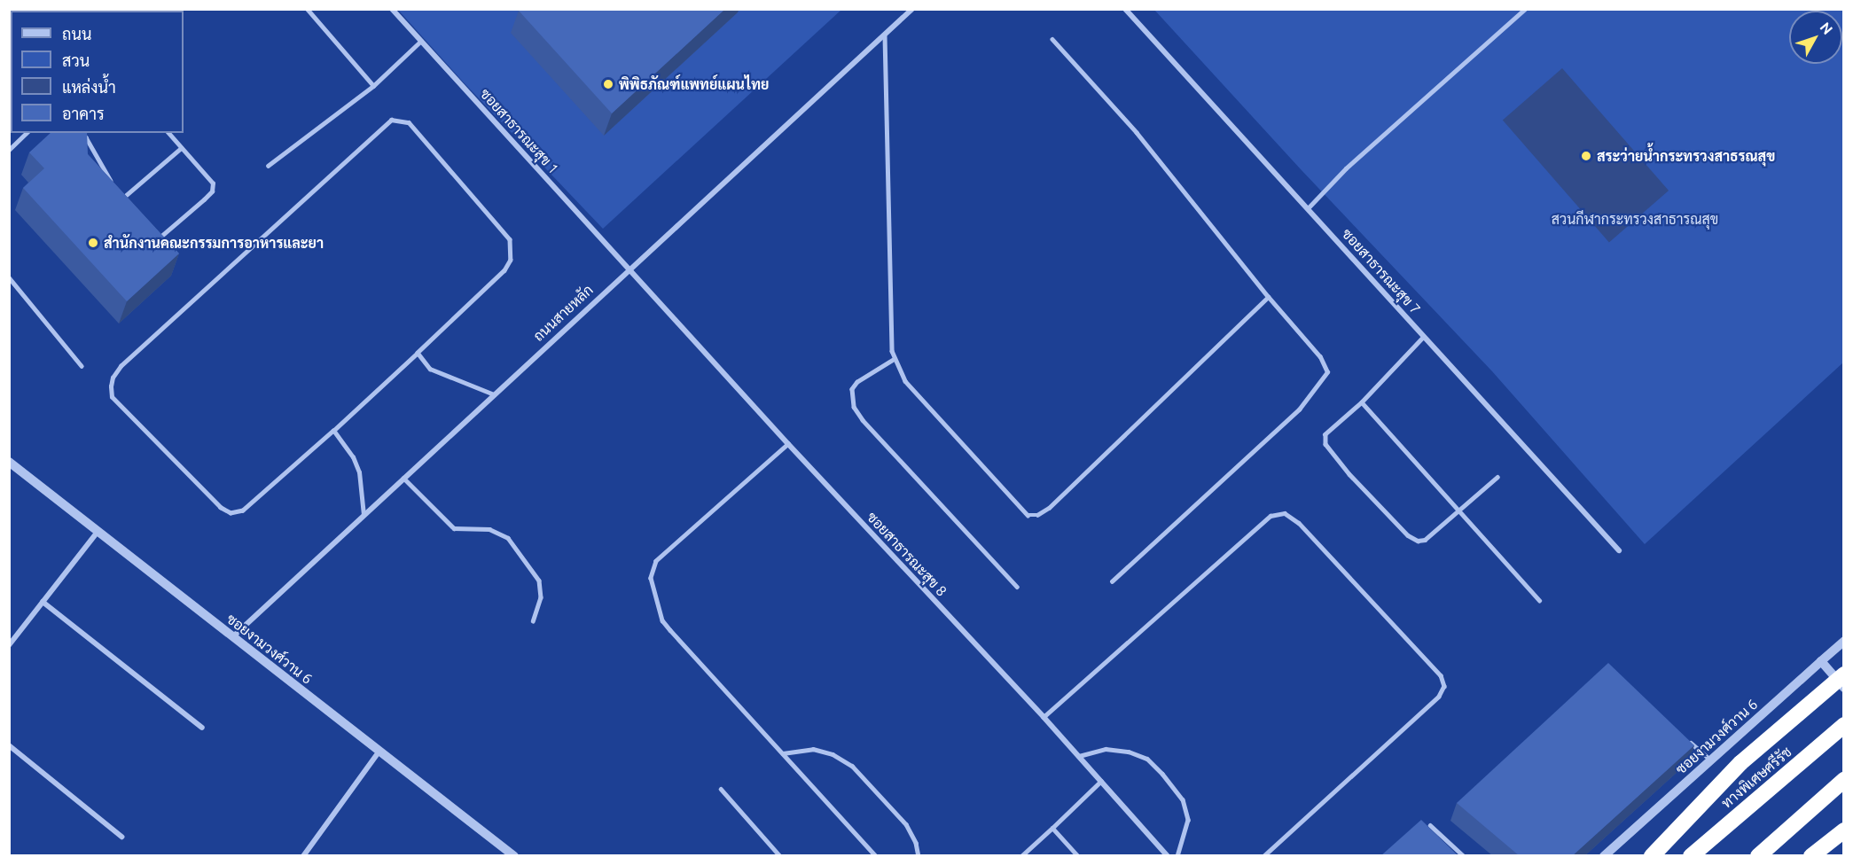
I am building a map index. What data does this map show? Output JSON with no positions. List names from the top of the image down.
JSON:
{
  "streets": {
    "highway": ["ทางพิเศษศรีรัช"],
    "street": [
      "ซอยสาธารณะสุข 1",
      "ซอยสาธารณะสุข 7",
      "ถนนสายหลัก",
      "ซอยสาธารณะสุข 8",
      "ซอยงามวงศ์วาน 6"
    ]
  },
  "crossings": [
    ["ซอยสาธารณะสุข 1", "ถนนสายหลัก"],
    ["ซอยสาธารณะสุข 1", "ซอยสาธารณะสุข 8"],
    ["ถนนสายหลัก", "ซอยสาธารณะสุข 8"],
    ["ถนนสายหลัก", "ซอยงามวงศ์วาน 6"]
  ],
  "parks": ["สวนกีฬากระทรวงสาธารณสุข"],
  "places": ["พิพิธภัณฑ์แพทย์แผนไทย", "สระว่ายน้ำกระทรวงสาธรณสุข", "สำนักงานคณะกรรมการอาหารและยา"],
  "legend": [
    "ถนน",
    "สวน",
    "แหล่งน้ำ",
    "อาคาร"
  ],
  "north": "top right"
}
